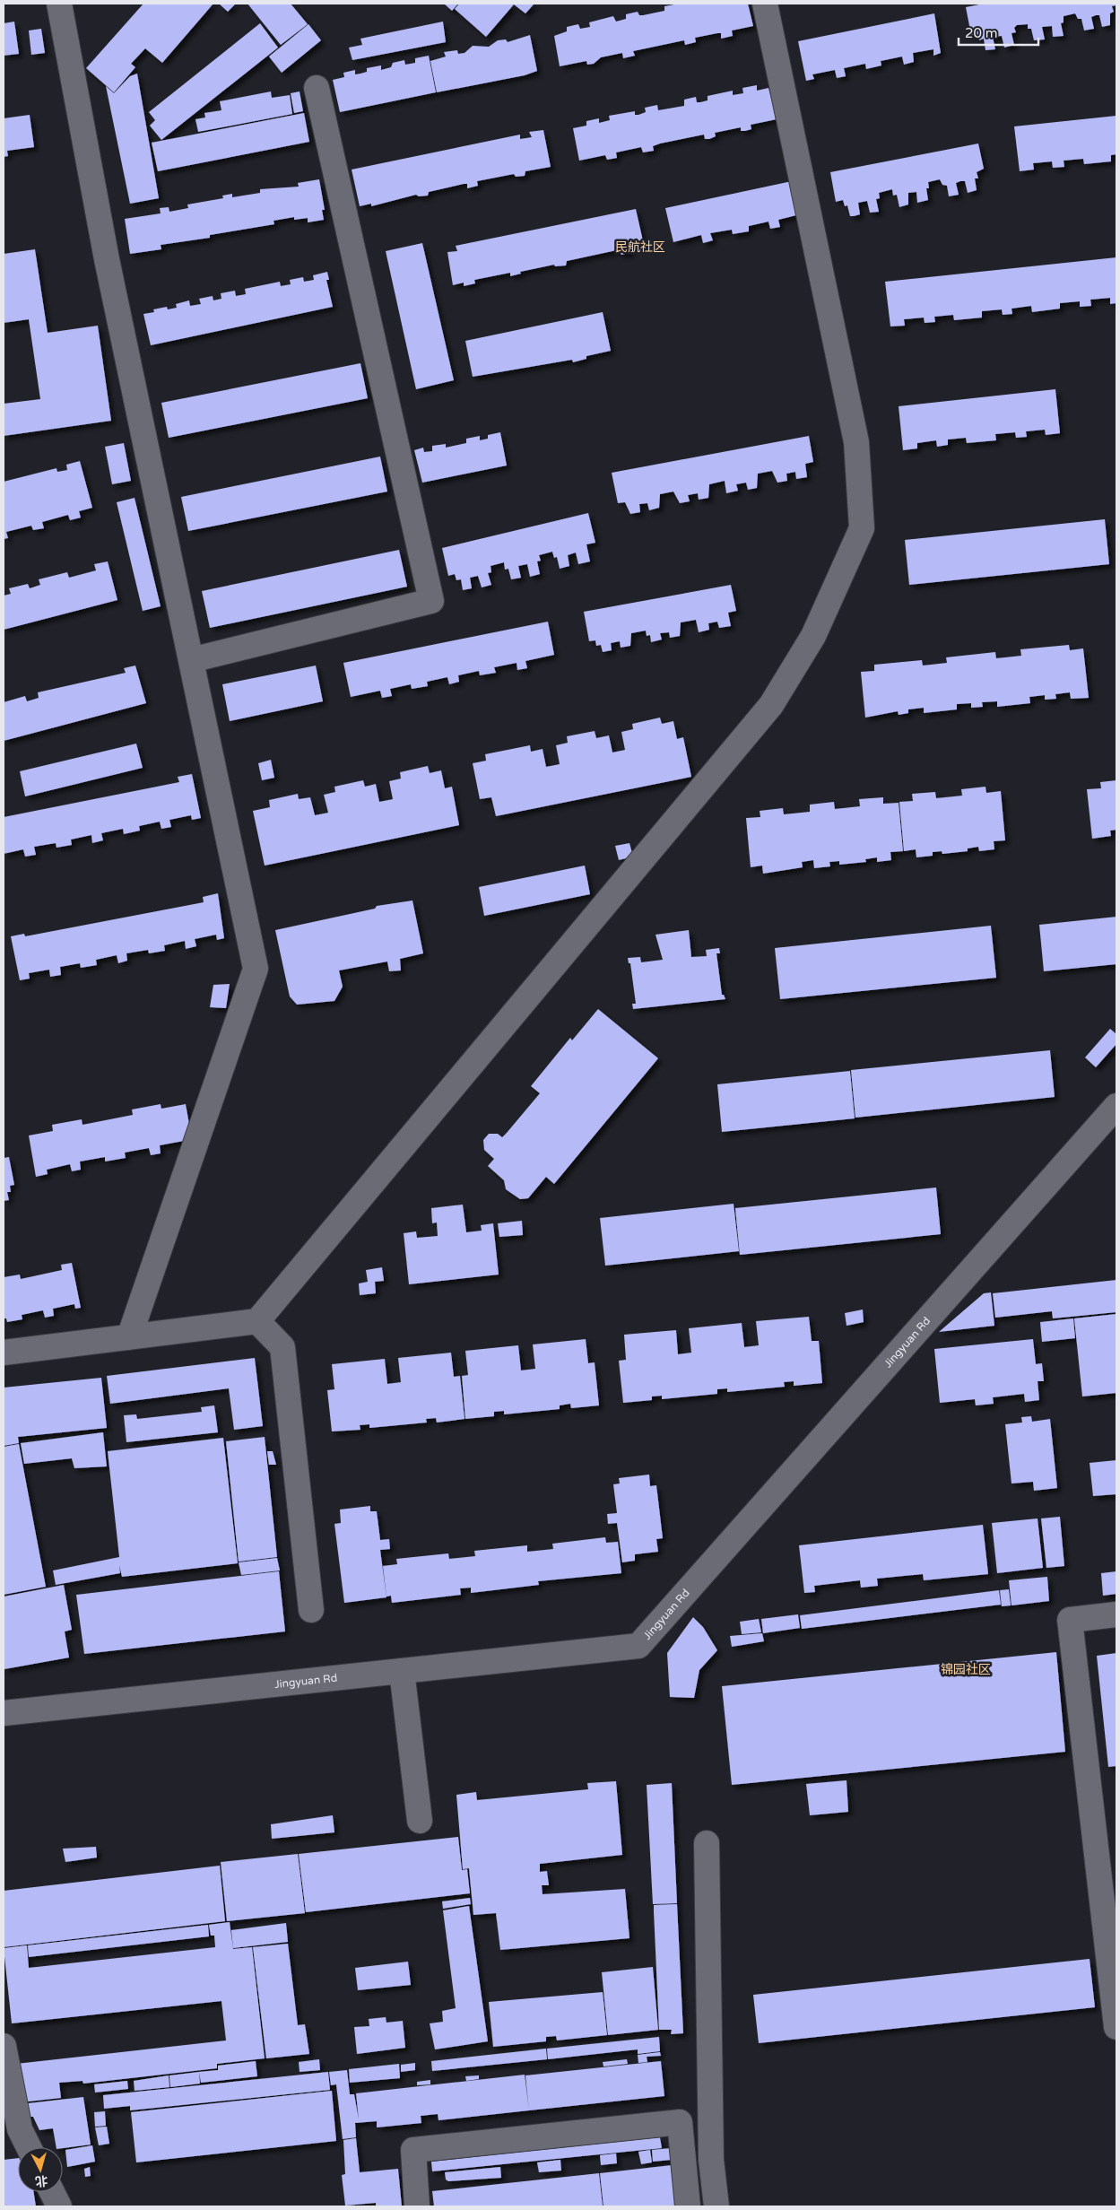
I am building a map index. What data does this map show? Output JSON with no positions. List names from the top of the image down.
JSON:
{
  "streets": {
    "street": ["Jingyuan Rd"]
  },
  "districts": ["民航社区", "锦园社区"],
  "scale_bar": "20 m",
  "north": "bottom"
}
